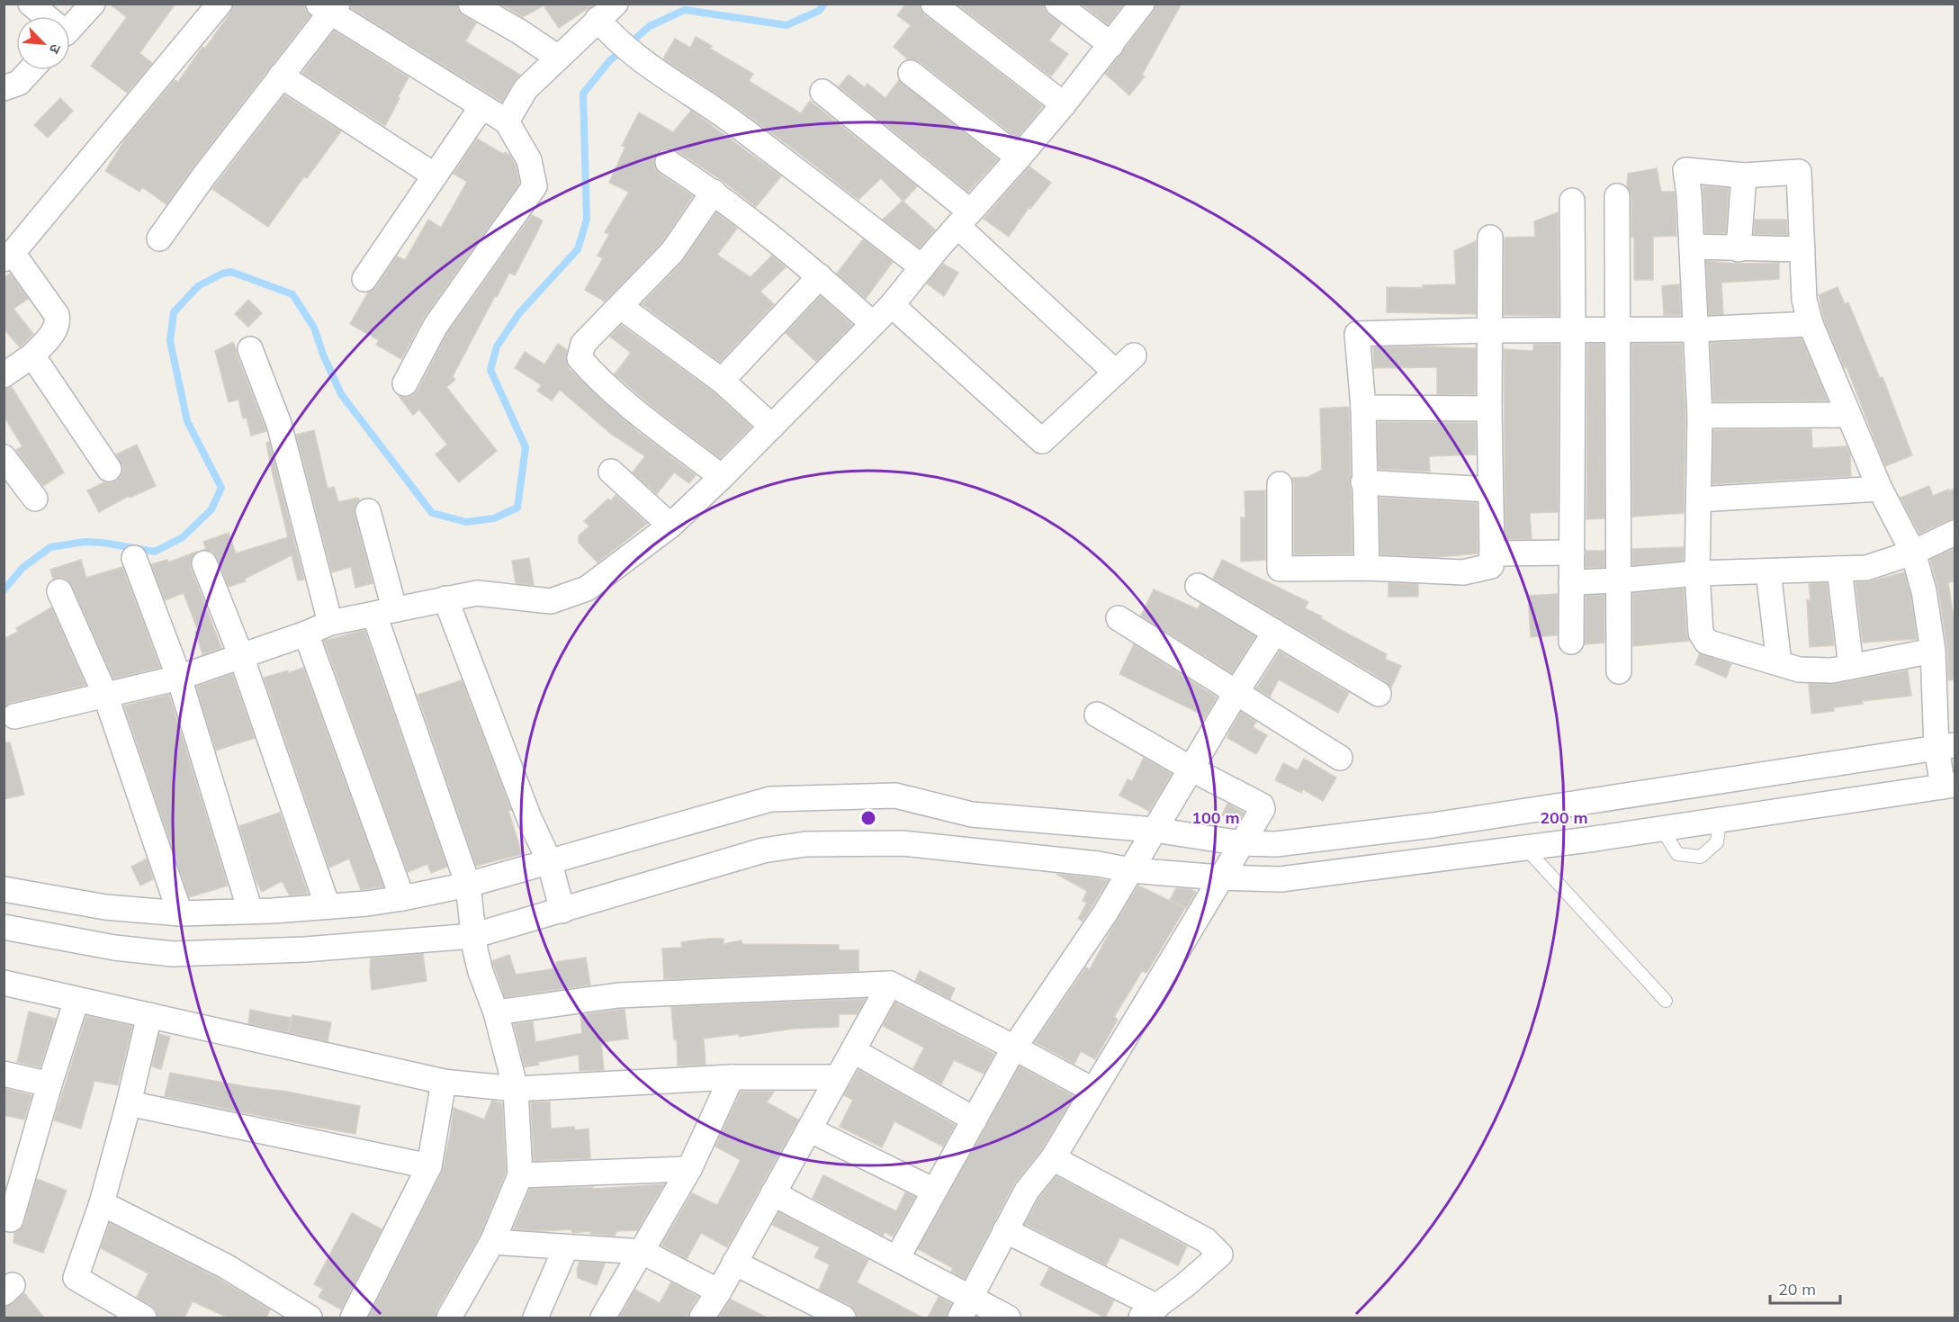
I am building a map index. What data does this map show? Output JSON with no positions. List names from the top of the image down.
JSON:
{
  "scale_bar": "20 m",
  "north": "bottom right",
  "rings": ["100 m", "200 m"]
}
